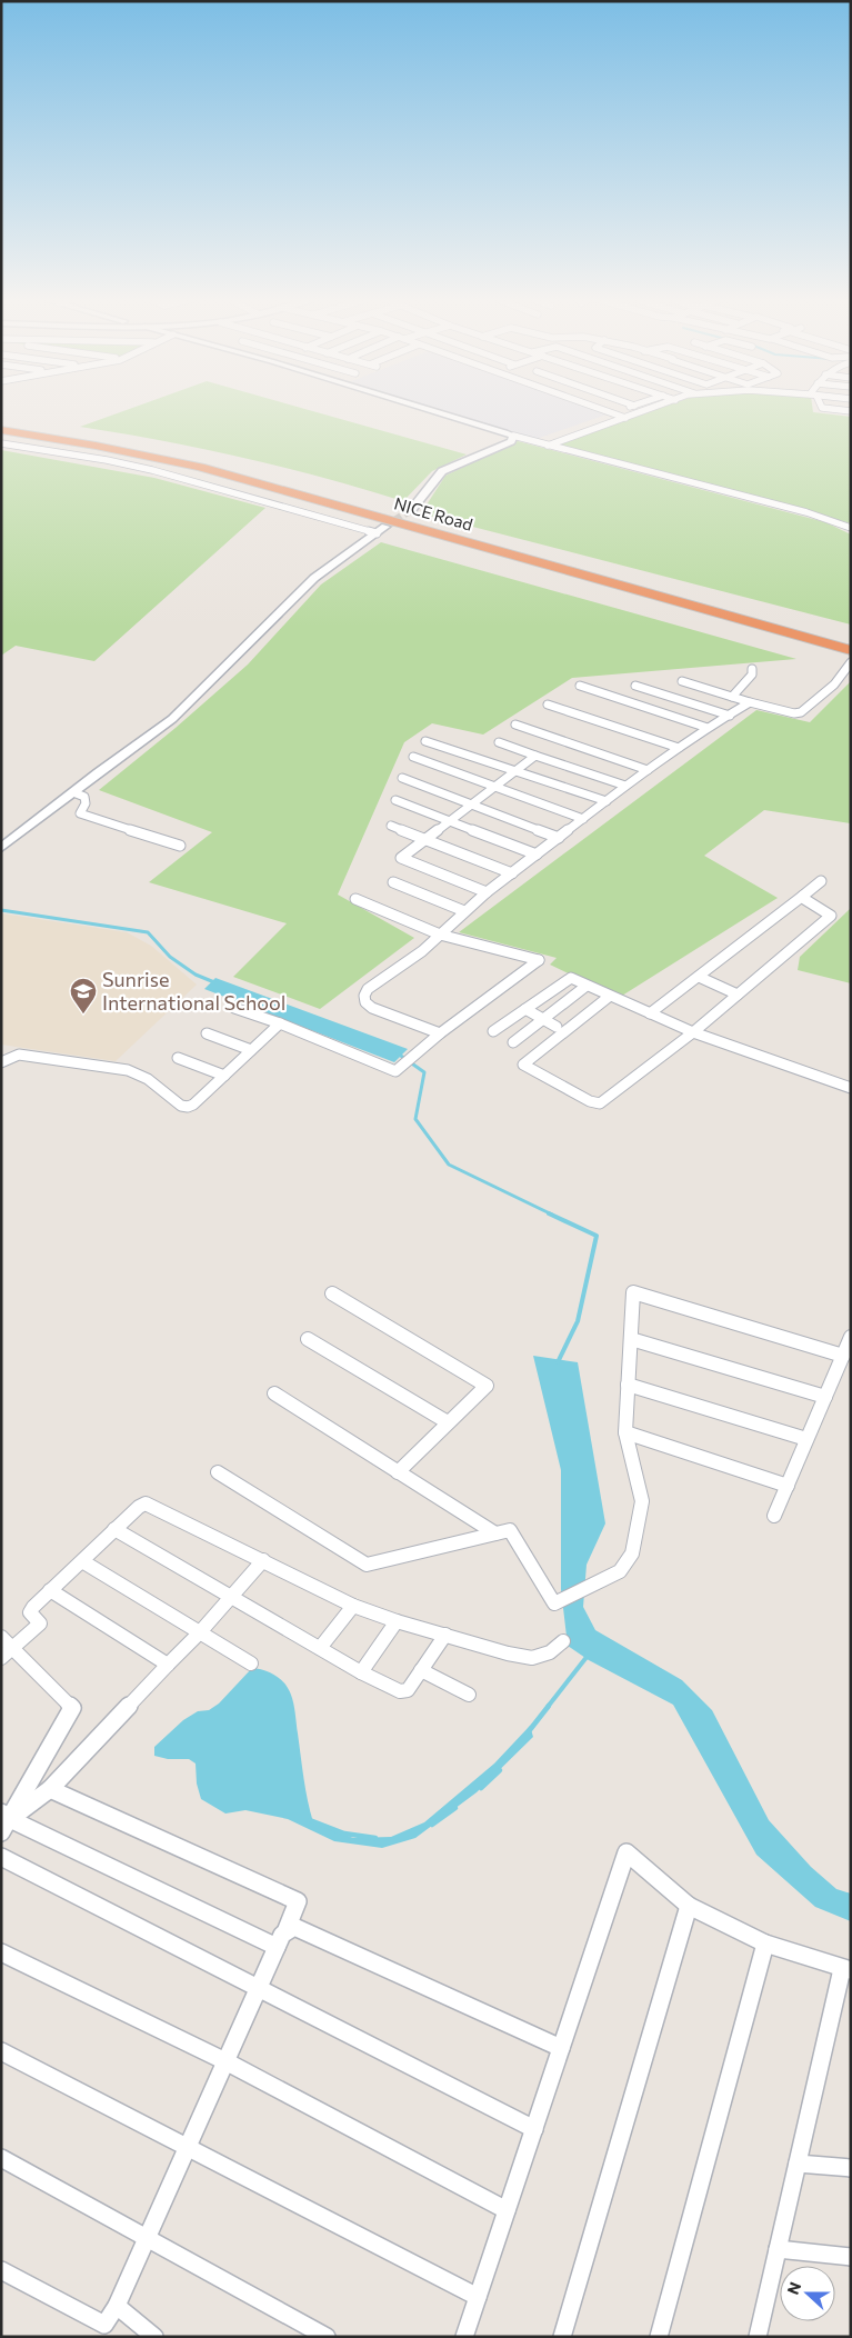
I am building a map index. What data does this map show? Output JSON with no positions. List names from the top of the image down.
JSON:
{
  "streets": {
    "highway": ["NICE Road"]
  },
  "places": {
    "school or university": ["Sunrise International School"]
  },
  "north": "left"
}
